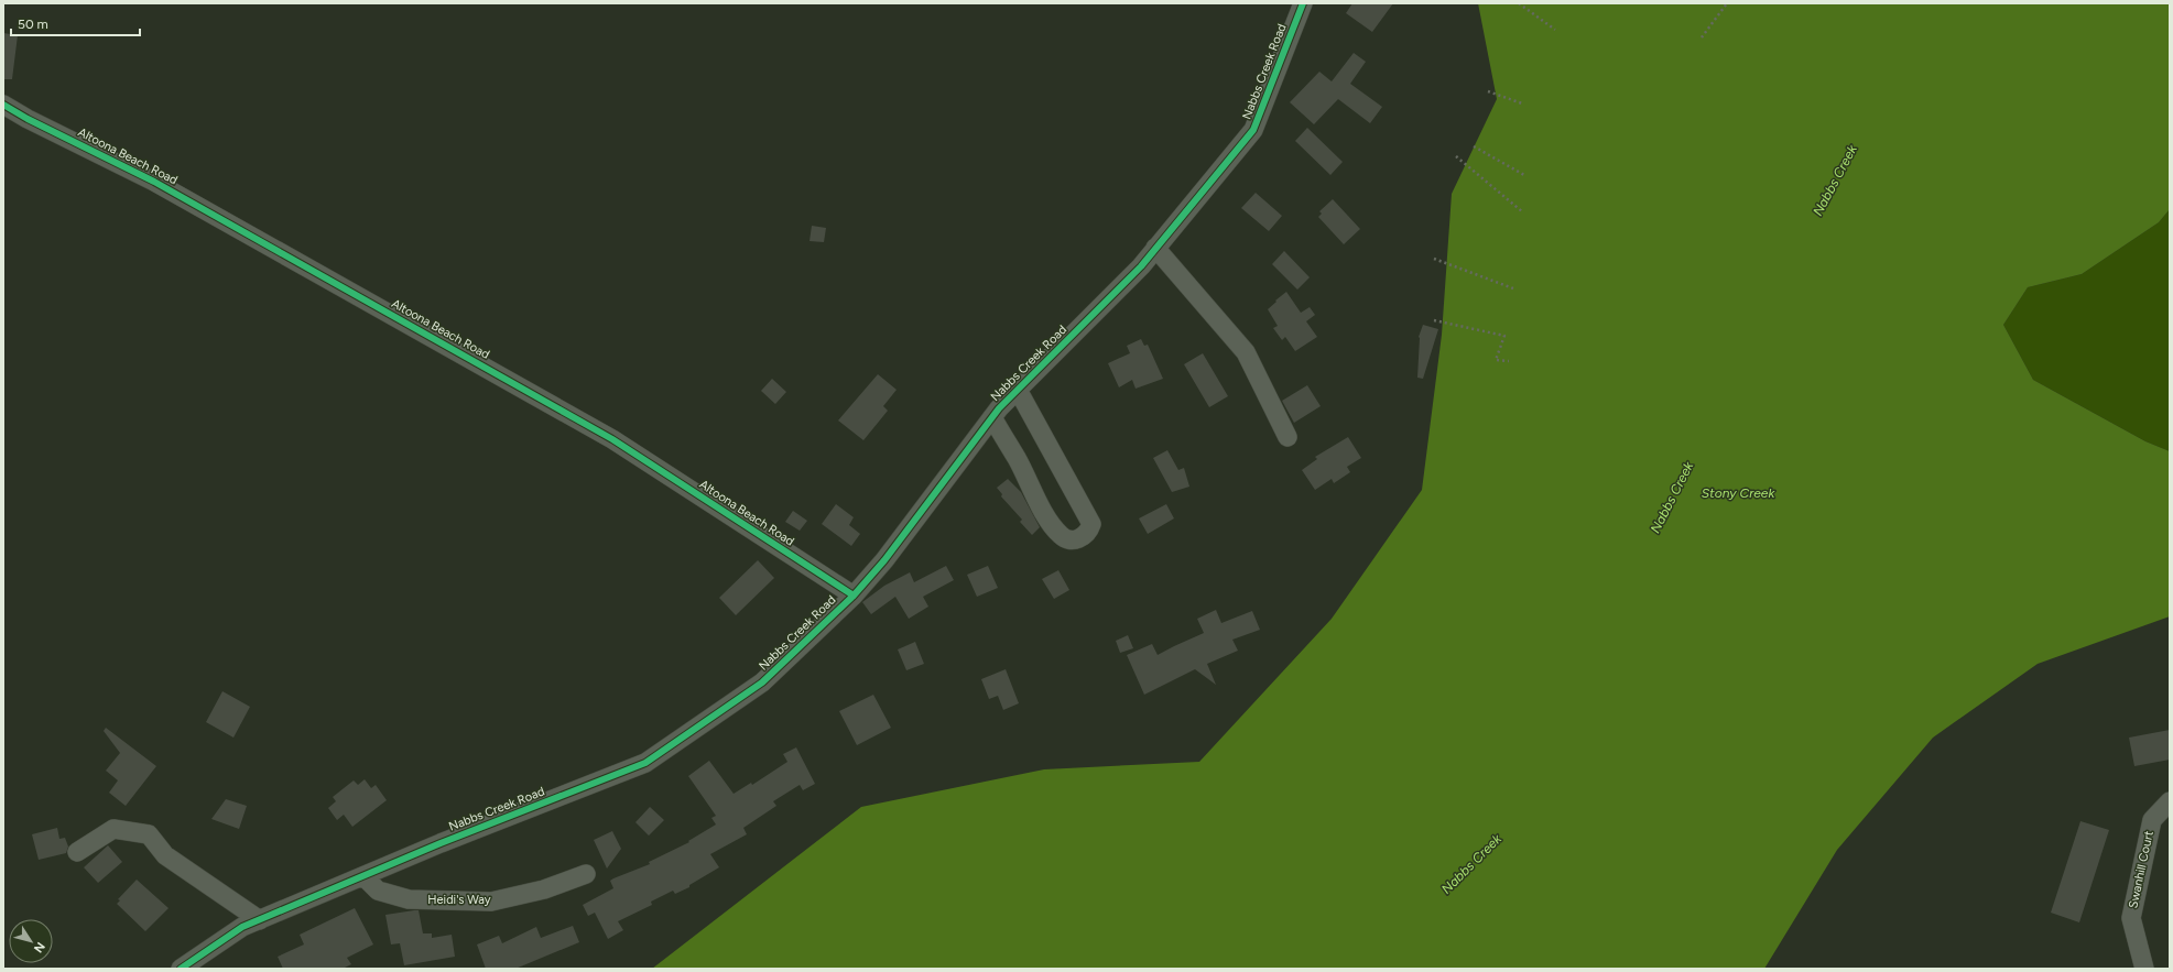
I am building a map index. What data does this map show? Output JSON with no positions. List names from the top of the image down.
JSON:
{
  "streets": {
    "street": [
      "Nabbs Creek Road",
      "Altoona Beach Road",
      "Swanhill Court",
      "Heidi's Way"
    ]
  },
  "crossings": [
    ["Nabbs Creek Road", "Altoona Beach Road"],
    ["Nabbs Creek Road", "Heidi's Way"]
  ],
  "water": ["Nabbs Creek", "Stony Creek"],
  "scale_bar": "50 m",
  "north": "bottom right"
}
